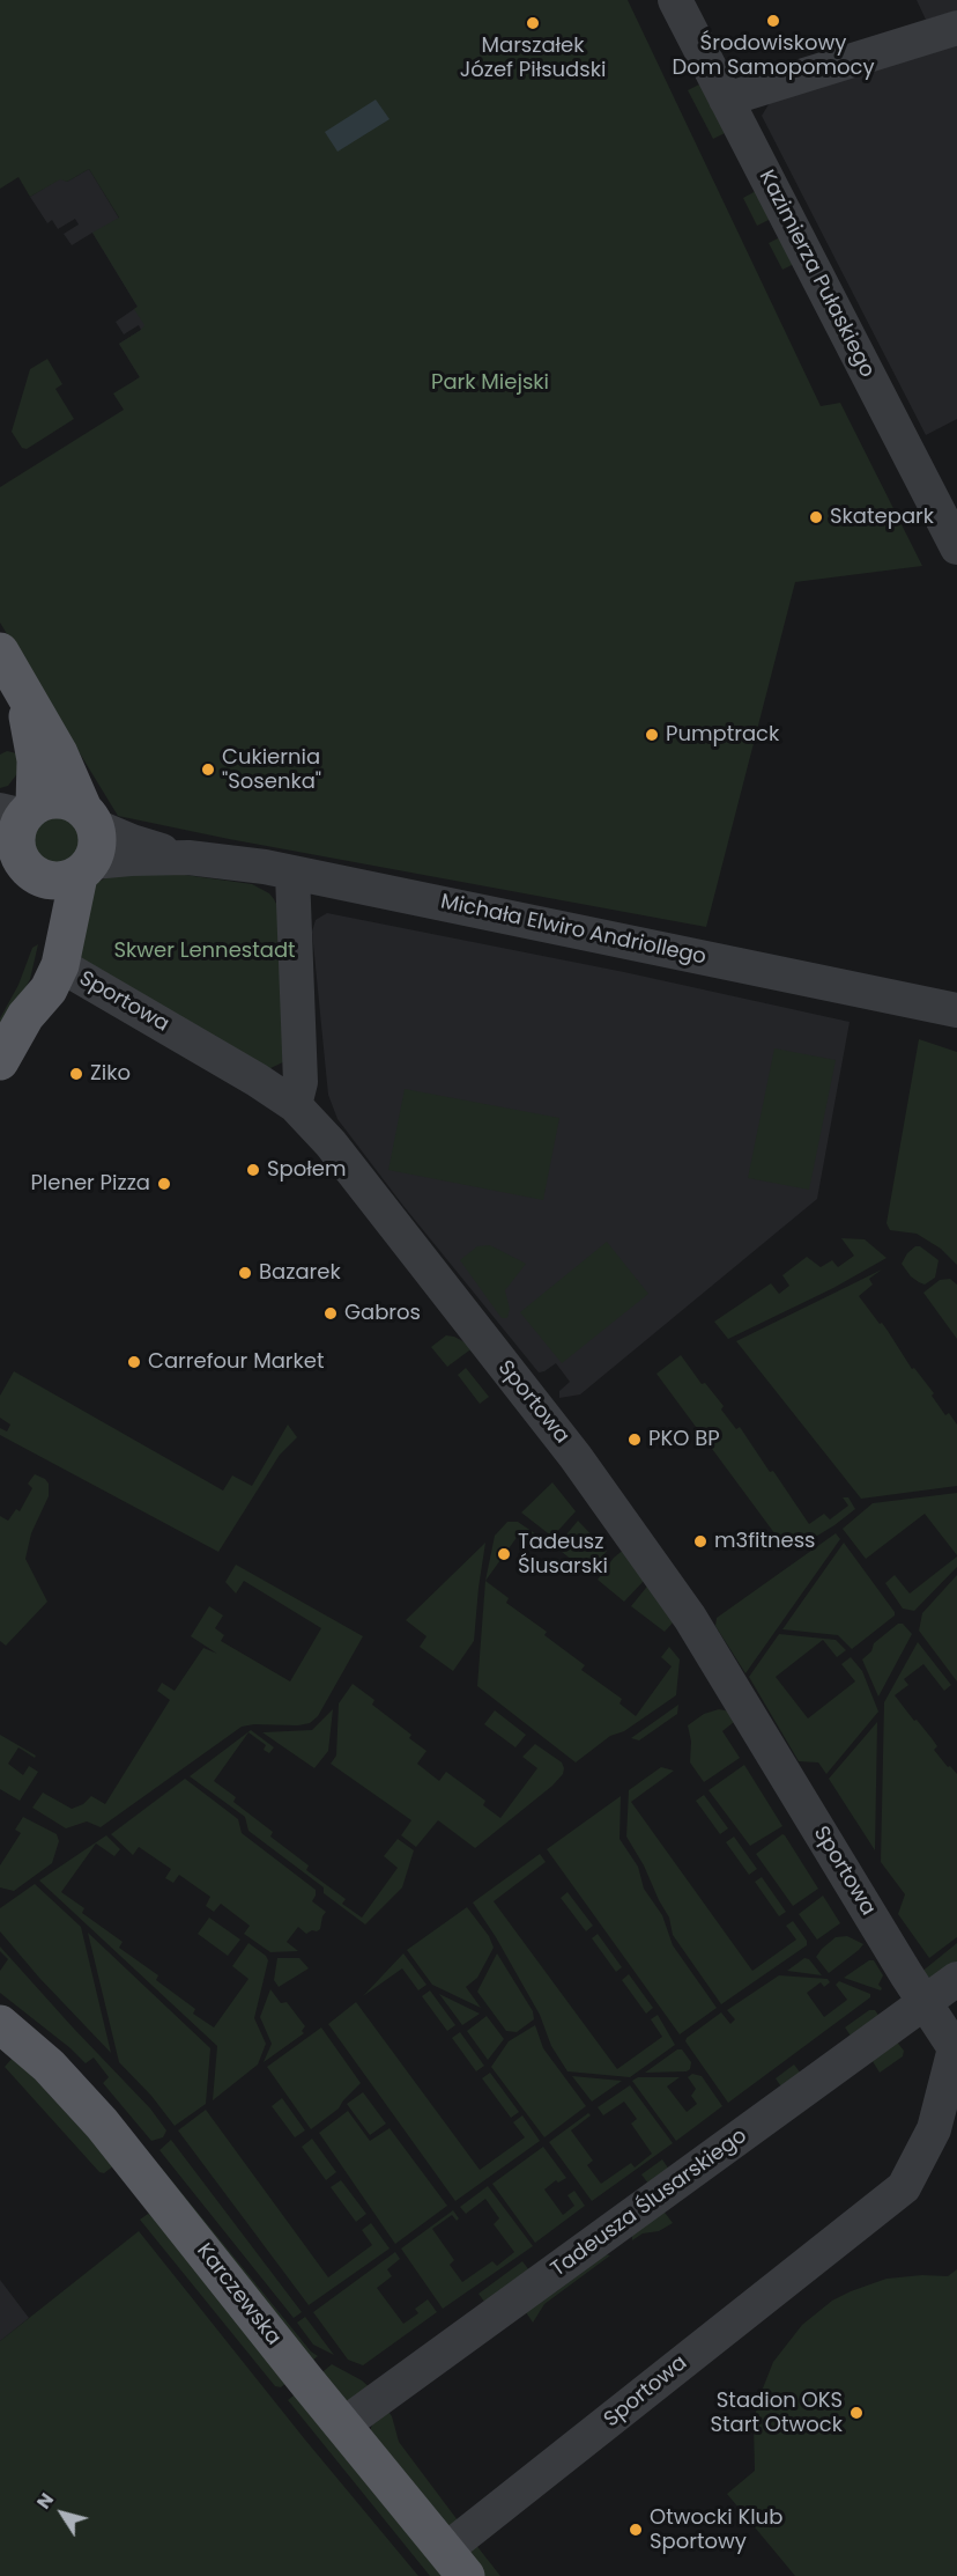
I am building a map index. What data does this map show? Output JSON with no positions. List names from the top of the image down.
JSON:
{
  "streets": {
    "main road": ["Karczewska"],
    "street": [
      "Kazimierza Pułaskiego",
      "Michała Elwiro Andriollego",
      "Sportowa",
      "Tadeusza Ślusarskiego"
    ]
  },
  "crossings": [
    ["Sportowa", "Tadeusza Ślusarskiego"],
    ["Sportowa", "Karczewska"],
    ["Tadeusza Ślusarskiego", "Karczewska"]
  ],
  "parks": ["Park Miejski", "Skwer Lennestadt"],
  "places": [
    "Środowiskowy Dom Samopomocy",
    "Marszałek Józef Piłsudski",
    "Skatepark",
    "Pumptrack",
    "Cukiernia \"Sosenka\"",
    "Ziko",
    "Społem",
    "Plener Pizza",
    "Bazarek",
    "Gabros",
    "Carrefour Market",
    "PKO BP",
    "m3fitness",
    "Tadeusz Ślusarski",
    "Stadion OKS Start Otwock",
    "Otwocki Klub Sportowy"
  ],
  "north": "top left"
}
